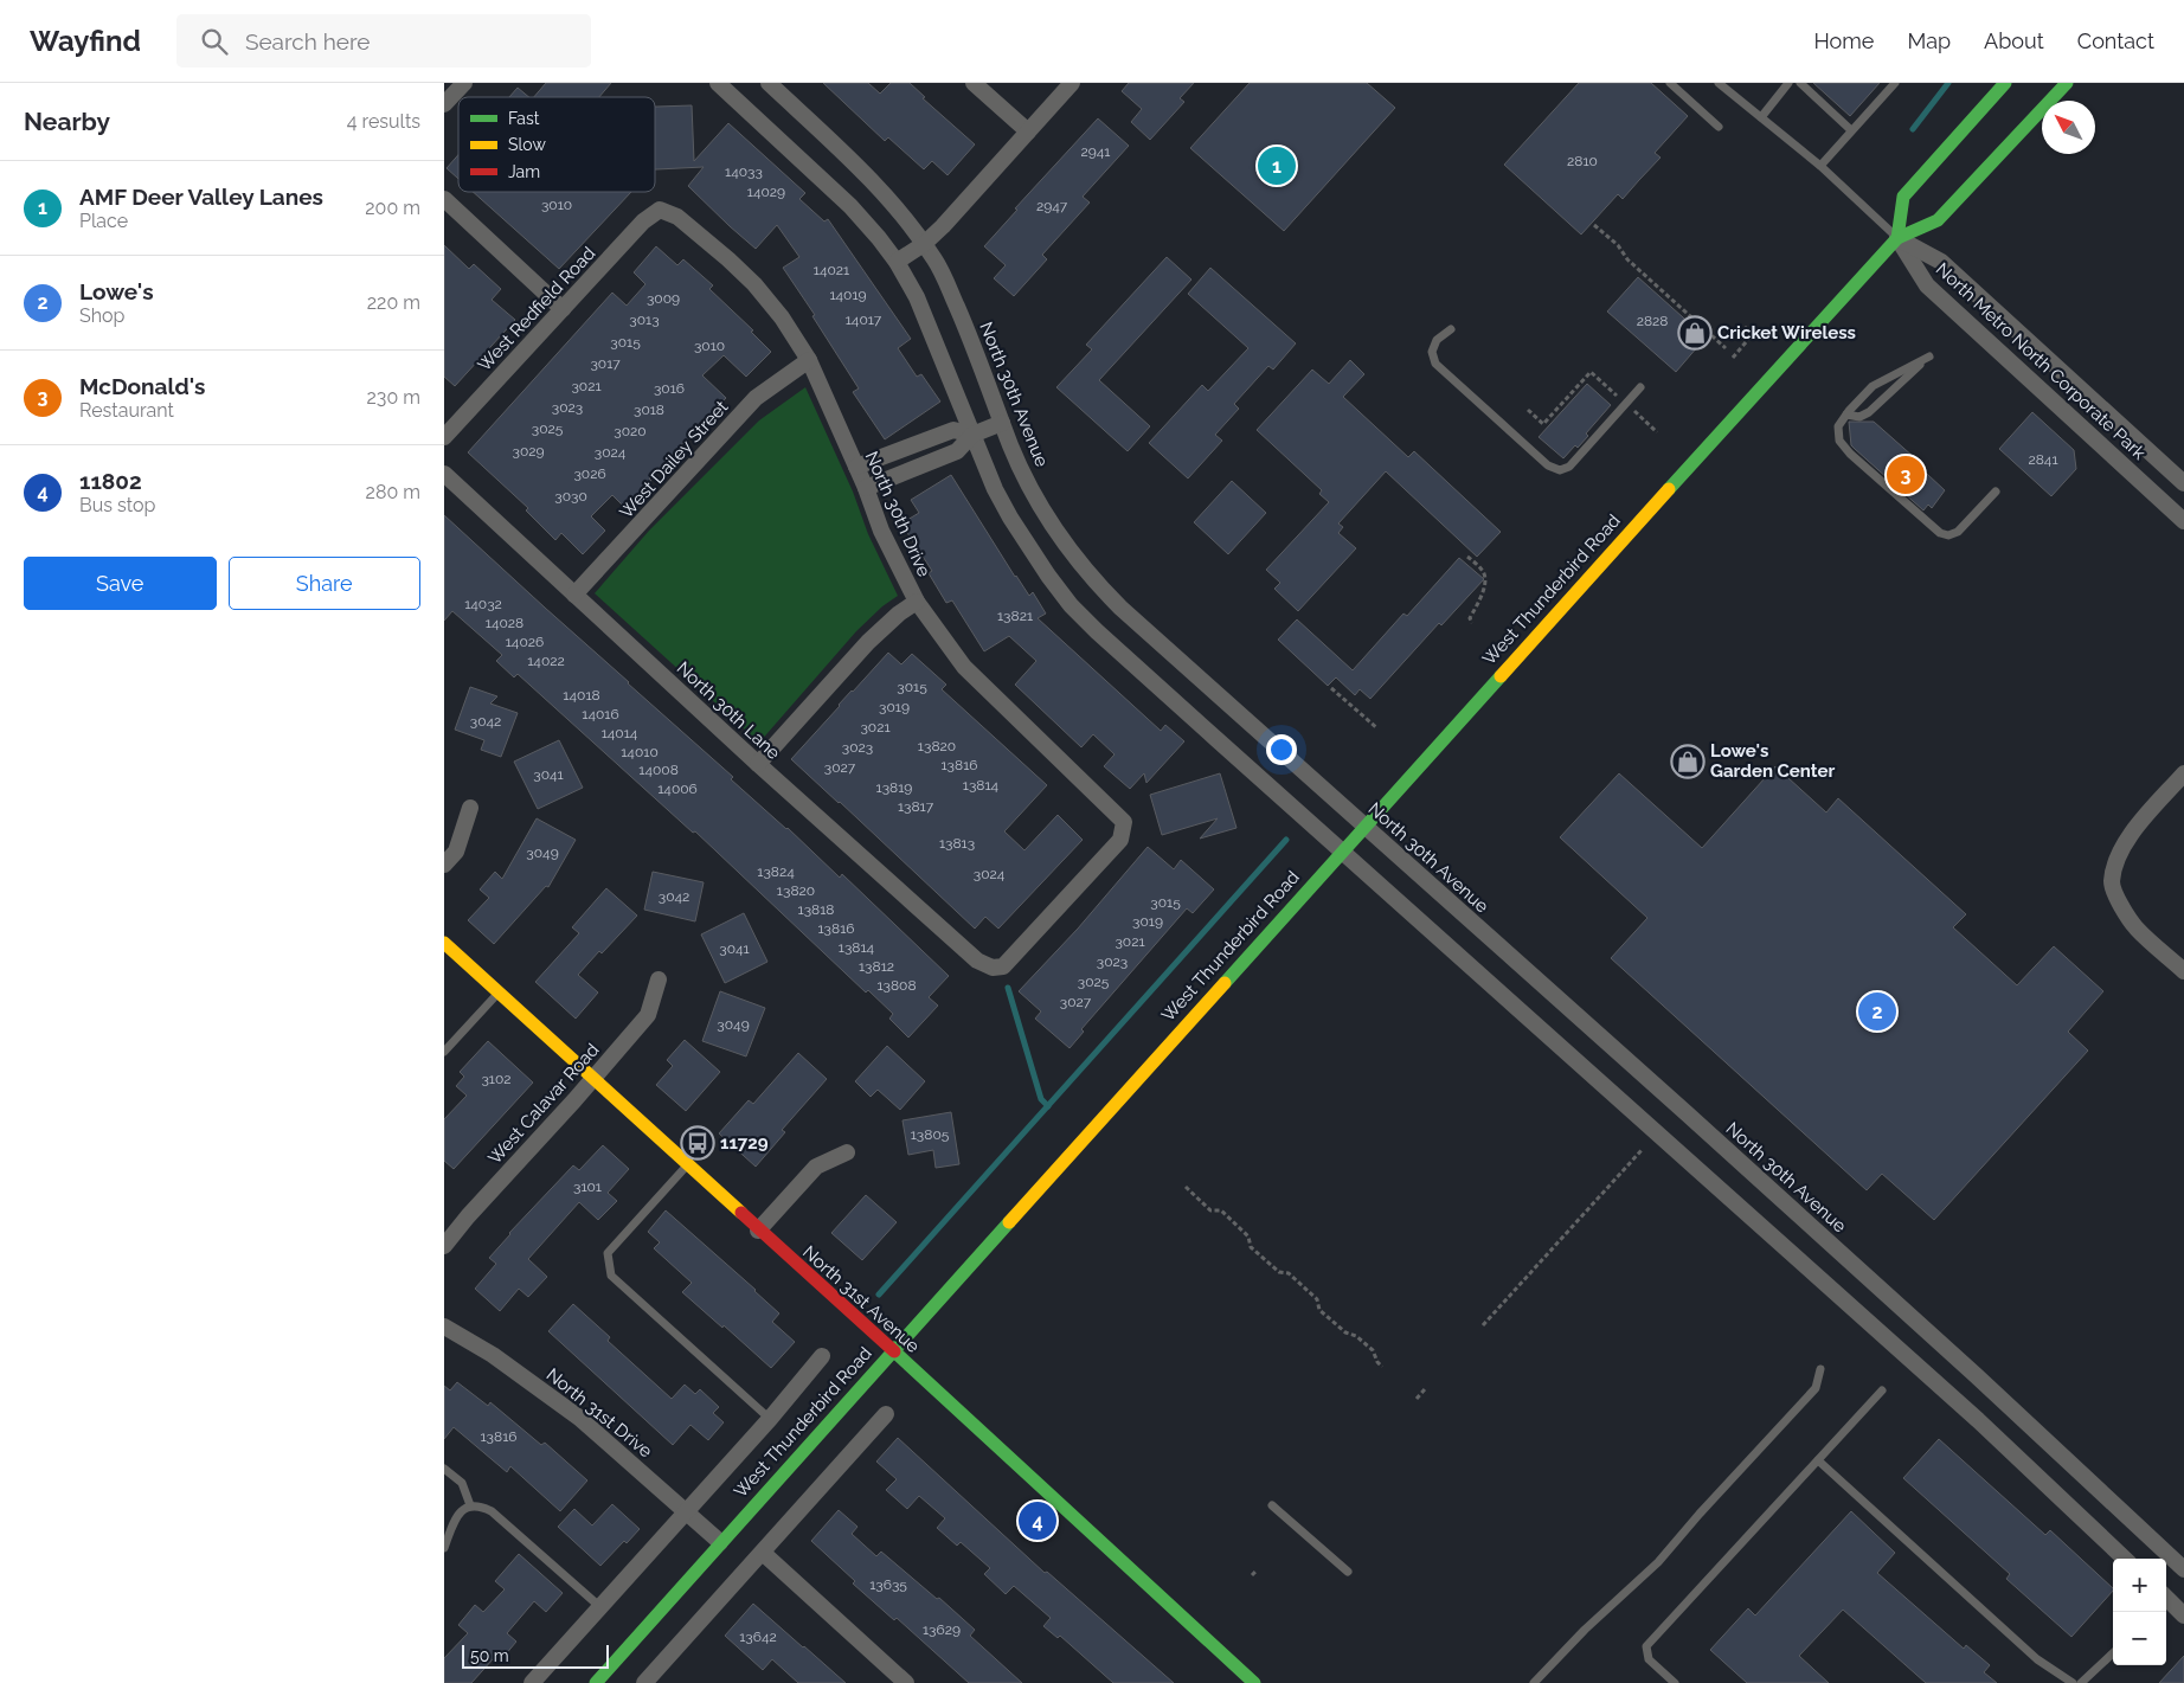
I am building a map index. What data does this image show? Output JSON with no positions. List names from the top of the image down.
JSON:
{
  "streets": {
    "main road": ["West Thunderbird Road", "North 31st Avenue"],
    "street": [
      "West Redfield Road",
      "North Metro North Corporate Park",
      "North 30th Avenue",
      "West Dailey Street",
      "North 30th Drive",
      "North 30th Lane",
      "West Calavar Road",
      "North 31st Drive"
    ]
  },
  "crossings": [
    ["West Redfield Road", "North 30th Drive"],
    ["North Metro North Corporate Park", "West Thunderbird Road"],
    ["North 30th Avenue", "West Thunderbird Road"],
    ["West Dailey Street", "North 30th Drive"],
    ["West Dailey Street", "North 30th Lane"],
    ["North 30th Drive", "North 30th Lane"],
    ["West Thunderbird Road", "North 31st Avenue"],
    ["West Thunderbird Road", "North 31st Drive"],
    ["West Calavar Road", "North 31st Avenue"]
  ],
  "places": {
    "shop": ["Cricket Wireless", "Lowe's Garden Center"],
    "bus stop": ["11729"]
  },
  "house_numbers": [
    "2941",
    "2810",
    "14033",
    "14029",
    "3010",
    "2947",
    "14021",
    "14019",
    "3009",
    "3013",
    "14017",
    "2828",
    "3015",
    "3010",
    "3017",
    "3021",
    "3016",
    "3023",
    "3018",
    "3025",
    "3020",
    "3029",
    "3024",
    "2841",
    "3026",
    "3030",
    "14032",
    "13821",
    "14028",
    "14026",
    "14022",
    "3015",
    "14018",
    "3019",
    "14016",
    "3042",
    "3021",
    "14014",
    "13820",
    "3023",
    "14010",
    "13816",
    "3027",
    "14008",
    "3041",
    "13814",
    "13819",
    "14006",
    "13817",
    "13813",
    "3049",
    "13824",
    "3024",
    "13820",
    "3042",
    "3015",
    "13818",
    "3019",
    "13816",
    "3021",
    "13814",
    "3041",
    "3023",
    "13812",
    "3025",
    "13808",
    "3027",
    "3049",
    "3102",
    "13805",
    "3101",
    "13816",
    "13635",
    "13629",
    "13642"
  ],
  "legend": ["Fast", "Slow", "Jam"],
  "scale_bar": "50 m",
  "north": "top left",
  "page": {
    "header": "Wayfind",
    "search": "Search here",
    "nav": [
      "Home",
      "Map",
      "About",
      "Contact"
    ],
    "heading": ["Nearby", "4 results"],
    "pins": [
      "1",
      "3",
      "2",
      "4"
    ],
    "list": [
      {
        "mark": "1",
        "name": "AMF Deer Valley Lanes",
        "note": "Place",
        "value": "200 m"
      },
      {
        "mark": "2",
        "name": "Lowe's",
        "note": "Shop",
        "value": "220 m"
      },
      {
        "mark": "3",
        "name": "McDonald's",
        "note": "Restaurant",
        "value": "230 m"
      },
      {
        "mark": "4",
        "name": "11802",
        "note": "Bus stop",
        "value": "280 m"
      }
    ],
    "buttons": ["Save", "Share"],
    "map_buttons": ["+", "−"],
    "scale": "50 m"
  }
}
